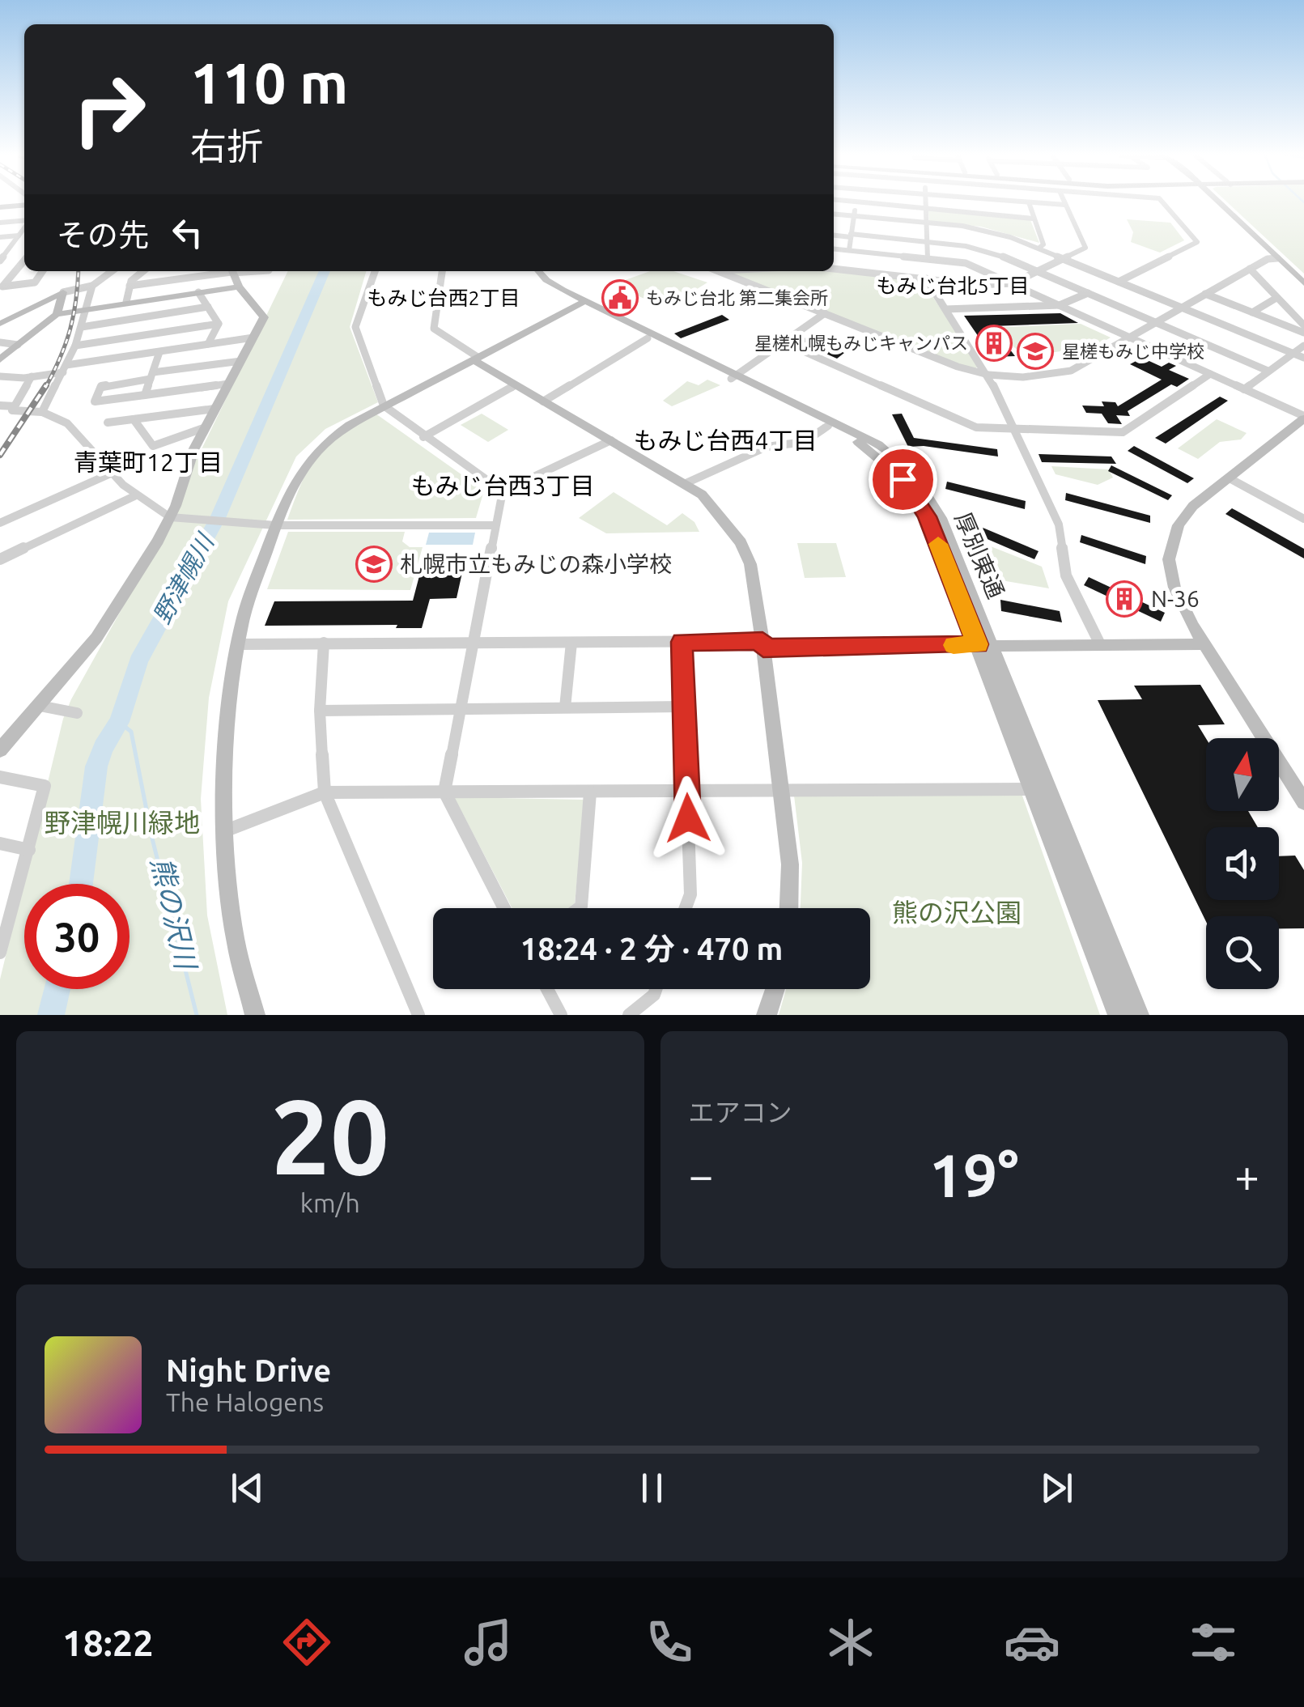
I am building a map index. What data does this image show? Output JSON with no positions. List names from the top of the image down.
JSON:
{
  "streets": {
    "street": ["厚別東通"]
  },
  "districts": [
    "もみじ台北5丁目",
    "もみじ台西2丁目",
    "もみじ台西4丁目",
    "青葉町12丁目",
    "もみじ台西3丁目"
  ],
  "water": ["野津幌川", "熊の沢川"],
  "parks": ["野津幌川緑地", "熊の沢公園"],
  "places": {
    "public building": ["もみじ台北 第二集会所"],
    "building": ["星槎札幌もみじキャンパス", "N-36"],
    "school or university": ["星槎もみじ中学校", "札幌市立もみじの森小学校"]
  },
  "north": "top",
  "page": {
    "turn": ["110 m", "右折"],
    "then": "その先",
    "limit": "30",
    "trip": "18:24 · 2 分 · 470 m",
    "tile": [
      ["20", "km/h"],
      "エアコン"
    ],
    "heat": ["−", "19°", "+"],
    "song": ["Night Drive", "The Halogens"],
    "tabs": "18:22"
  }
}
